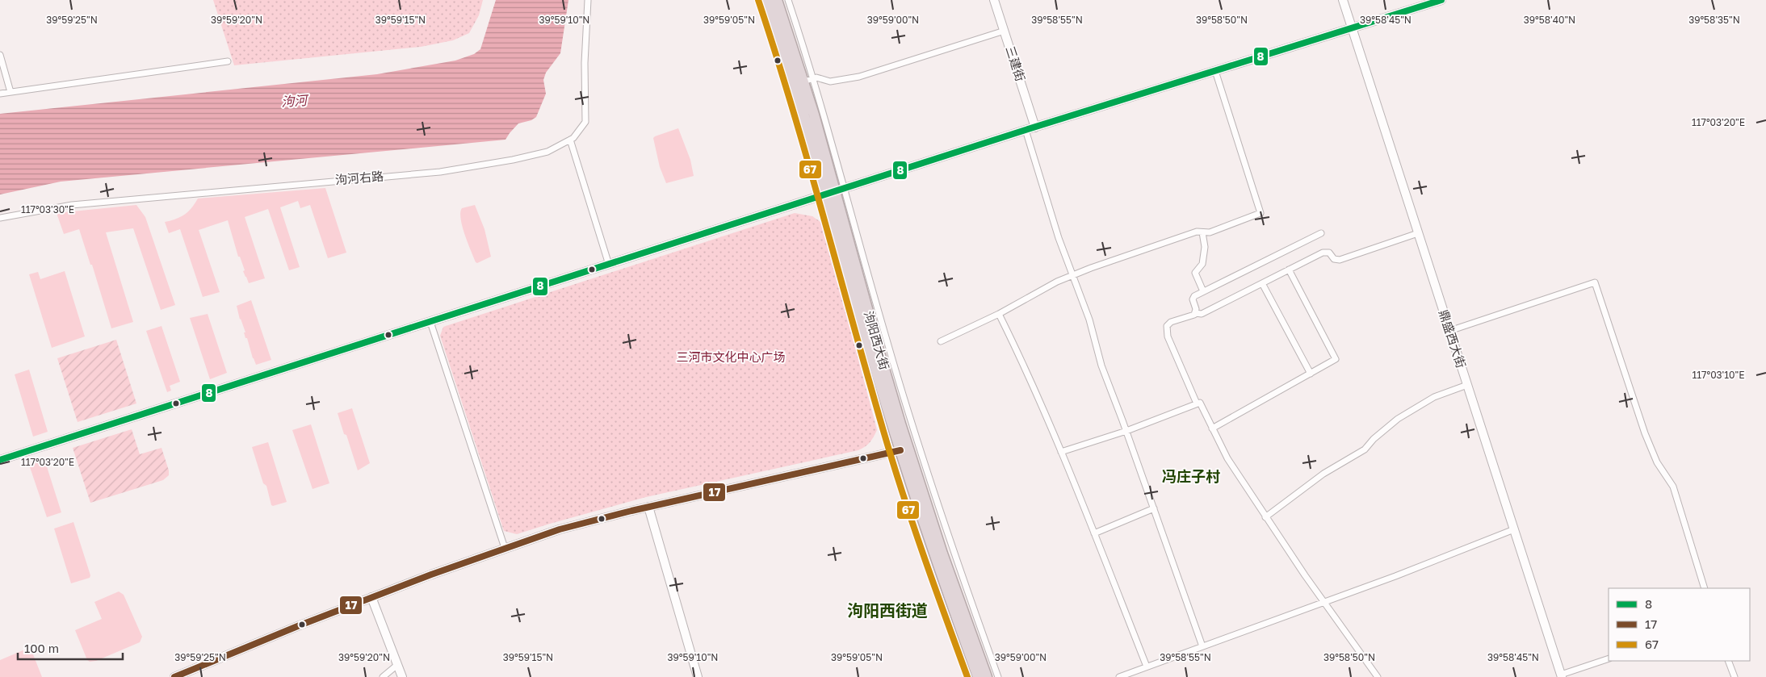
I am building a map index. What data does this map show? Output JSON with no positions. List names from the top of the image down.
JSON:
{
  "streets": {
    "highway": ["泃阳西大街"],
    "street": ["三建街", "泃河右路", "鼎盛西大街"]
  },
  "districts": ["冯庄子村", "泃阳西街道"],
  "water": ["泃河"],
  "parks": ["三河市文化中心广场"],
  "lines": ["transit line 8", "transit line 67", "transit line 17"],
  "legend": ["8", "17", "67"],
  "scale_bar": "100 m",
  "coordinates": [
    "39°59'25\"N",
    "39°59'20\"N",
    "39°59'15\"N",
    "39°59'10\"N",
    "39°59'05\"N",
    "39°59'00\"N",
    "39°58'55\"N",
    "39°58'50\"N",
    "39°58'45\"N",
    "39°58'40\"N",
    "39°58'35\"N",
    "117°03'20\"E",
    "117°03'30\"E",
    "117°03'10\"E"
  ]
}
